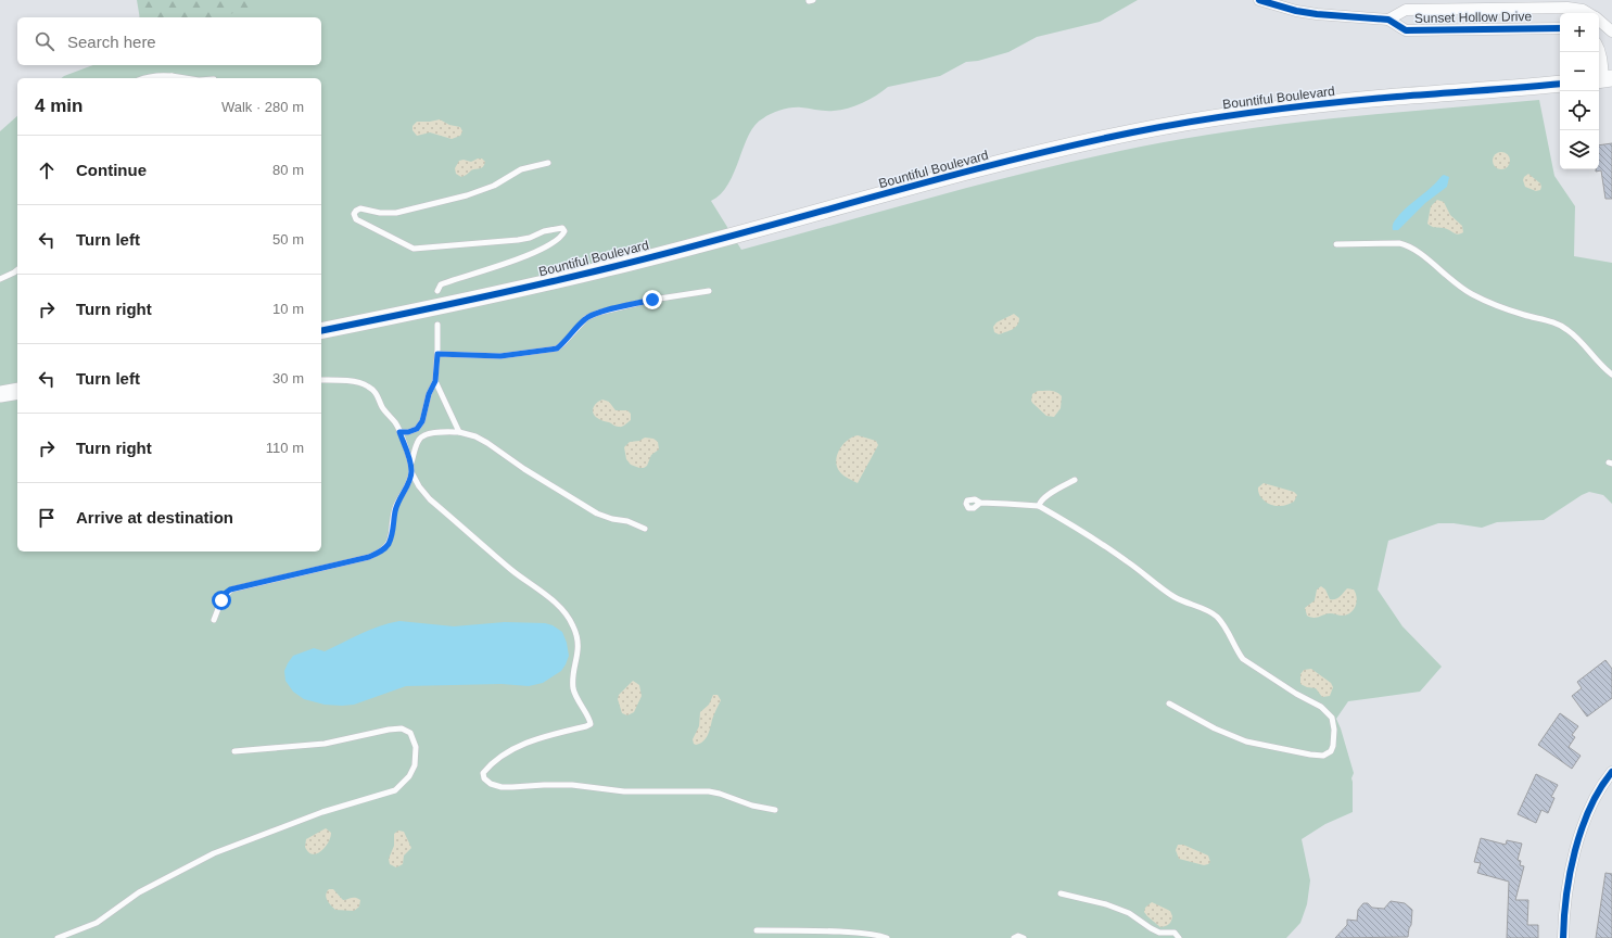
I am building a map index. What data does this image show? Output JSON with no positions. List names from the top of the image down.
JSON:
{
  "streets": {
    "main road": ["Bountiful Boulevard"],
    "street": ["Sunset Hollow Drive"]
  },
  "page": {
    "map_buttons": ["+", "−"],
    "search": "Search here",
    "heading": ["4 min", "Walk · 280 m"],
    "list": [
      ["Continue", "80 m"],
      ["Turn left", "50 m"],
      ["Turn right", "10 m"],
      ["Turn left", "30 m"],
      ["Turn right", "110 m"],
      "Arrive at destination"
    ]
  }
}
